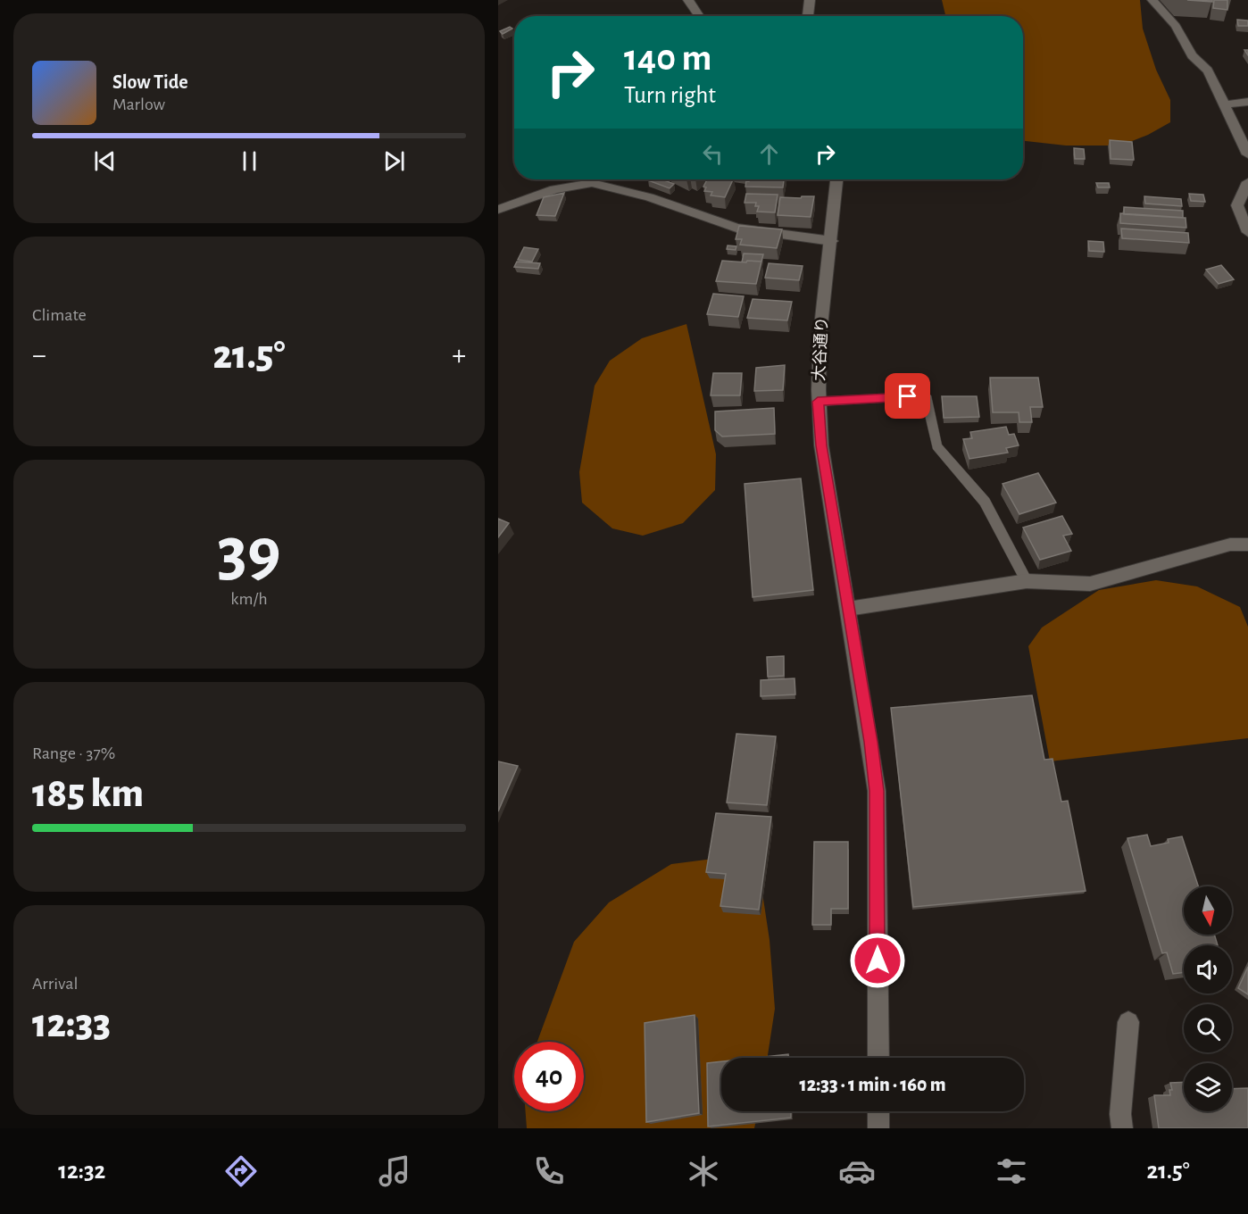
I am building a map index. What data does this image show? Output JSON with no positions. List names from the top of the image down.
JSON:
{
  "streets": {
    "street": ["大谷通り"]
  },
  "north": "bottom",
  "page": {
    "turn": ["140 m", "Turn right"],
    "song": ["Slow Tide", "Marlow"],
    "tile": [
      "Climate",
      ["39", "km/h"],
      ["Range · 37%", "185 km"],
      ["Arrival", "12:33"]
    ],
    "heat": ["−", "21.5°", "+"],
    "limit": "40",
    "trip": "12:33 · 1 min · 160 m",
    "tabs": ["12:32", "21.5°"]
  }
}
